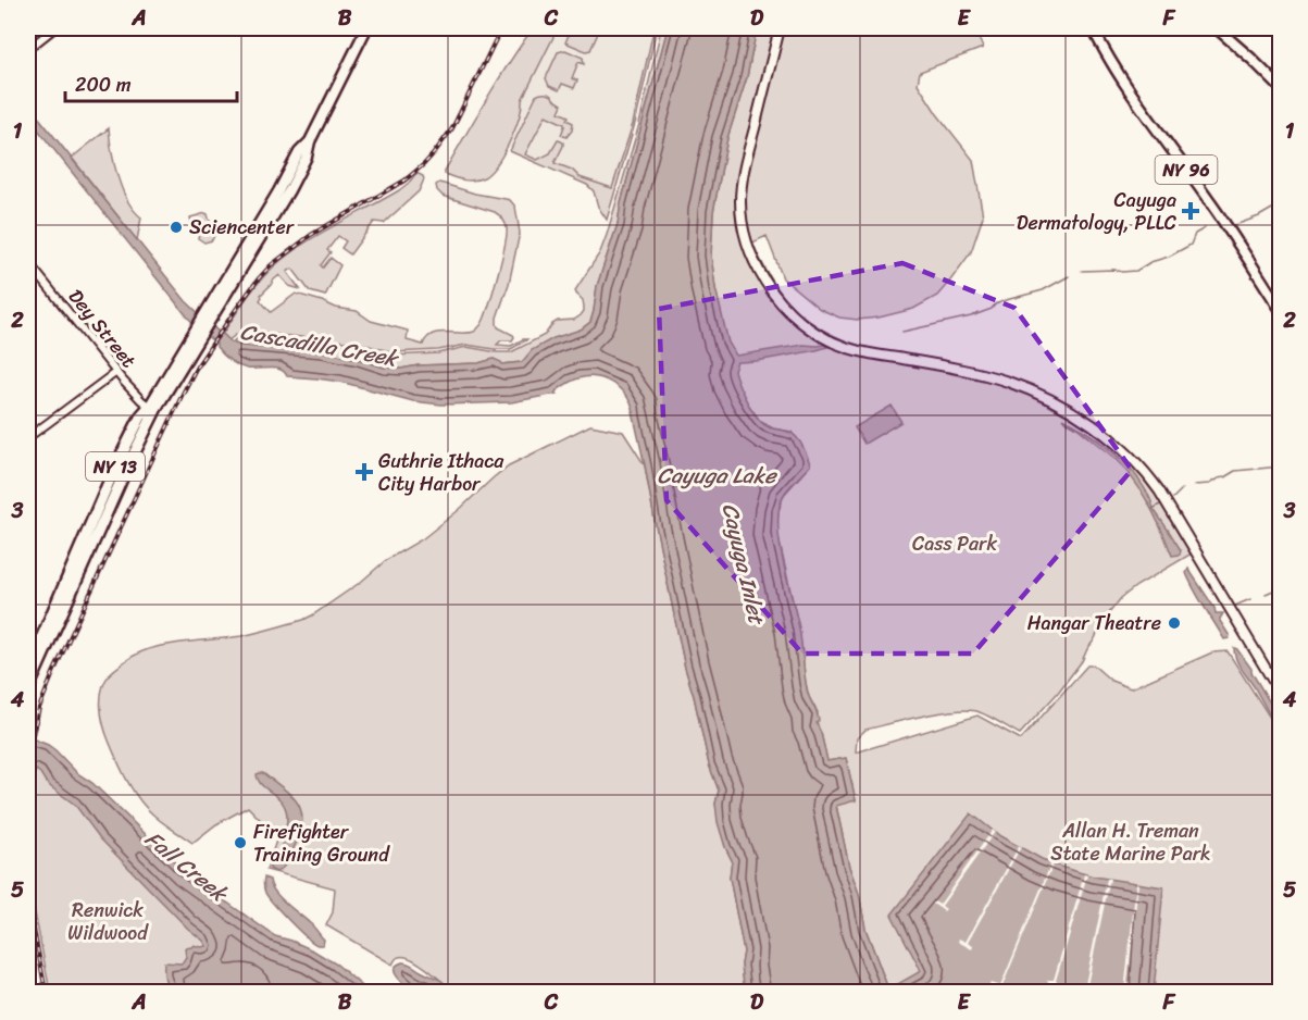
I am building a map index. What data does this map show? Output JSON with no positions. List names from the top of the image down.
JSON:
{
  "streets": {
    "highway": ["NY 13"],
    "main road": ["NY 96"],
    "street": ["Dey Street"]
  },
  "crossings": [
    ["Dey Street", "NY 13"]
  ],
  "water": [
    "Cascadilla Creek",
    "Cayuga Lake",
    "Cayuga Inlet",
    "Fall Creek"
  ],
  "parks": ["Cass Park", "Allan H. Treman State Marine Park", "Renwick Wildwood"],
  "places": {
    "health": ["Cayuga Dermatology, PLLC", "Guthrie Ithaca City Harbor"],
    "other": ["Sciencenter", "Hangar Theatre", "Firefighter Training Ground"]
  },
  "scale_bar": "200 m",
  "grid": {
    "columns": [
      "A",
      "B",
      "C",
      "D",
      "E",
      "F"
    ],
    "rows": [
      "1",
      "2",
      "3",
      "4",
      "5"
    ]
  }
}
